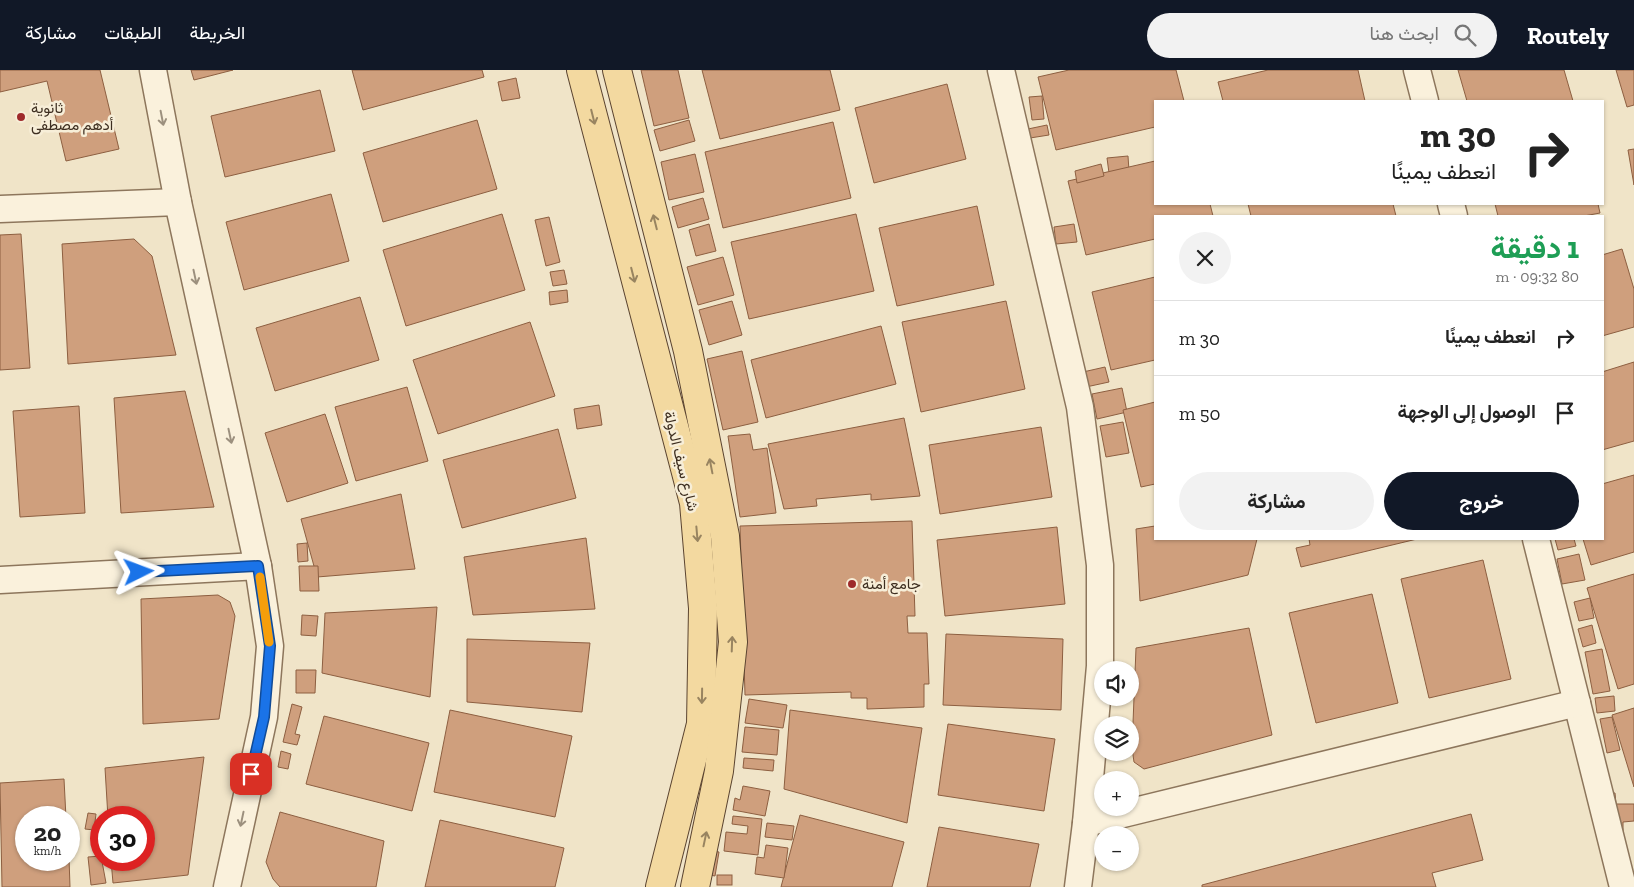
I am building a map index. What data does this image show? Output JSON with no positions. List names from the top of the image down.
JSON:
{
  "streets": {
    "main road": ["شارع سيف الدولة"]
  },
  "places": ["ثانوية أدهم مصطفى", "جامع أمنة"],
  "page": {
    "header": "Routely",
    "search": "ابحث هنا",
    "nav": ["الخريطة", "الطبقات", "مشاركة"],
    "turn": ["30 m", "انعطف يمينًا"],
    "heading": ["1 دقيقة", "80 m · 09:32"],
    "list": [
      {
        "name": "انعطف يمينًا",
        "value": "30 m"
      },
      {
        "name": "الوصول إلى الوجهة",
        "value": "50 m"
      }
    ],
    "buttons": ["خروج", "مشاركة"],
    "map_buttons": ["+", "−"],
    "speed": "20 km/h",
    "limit": "30"
  }
}
